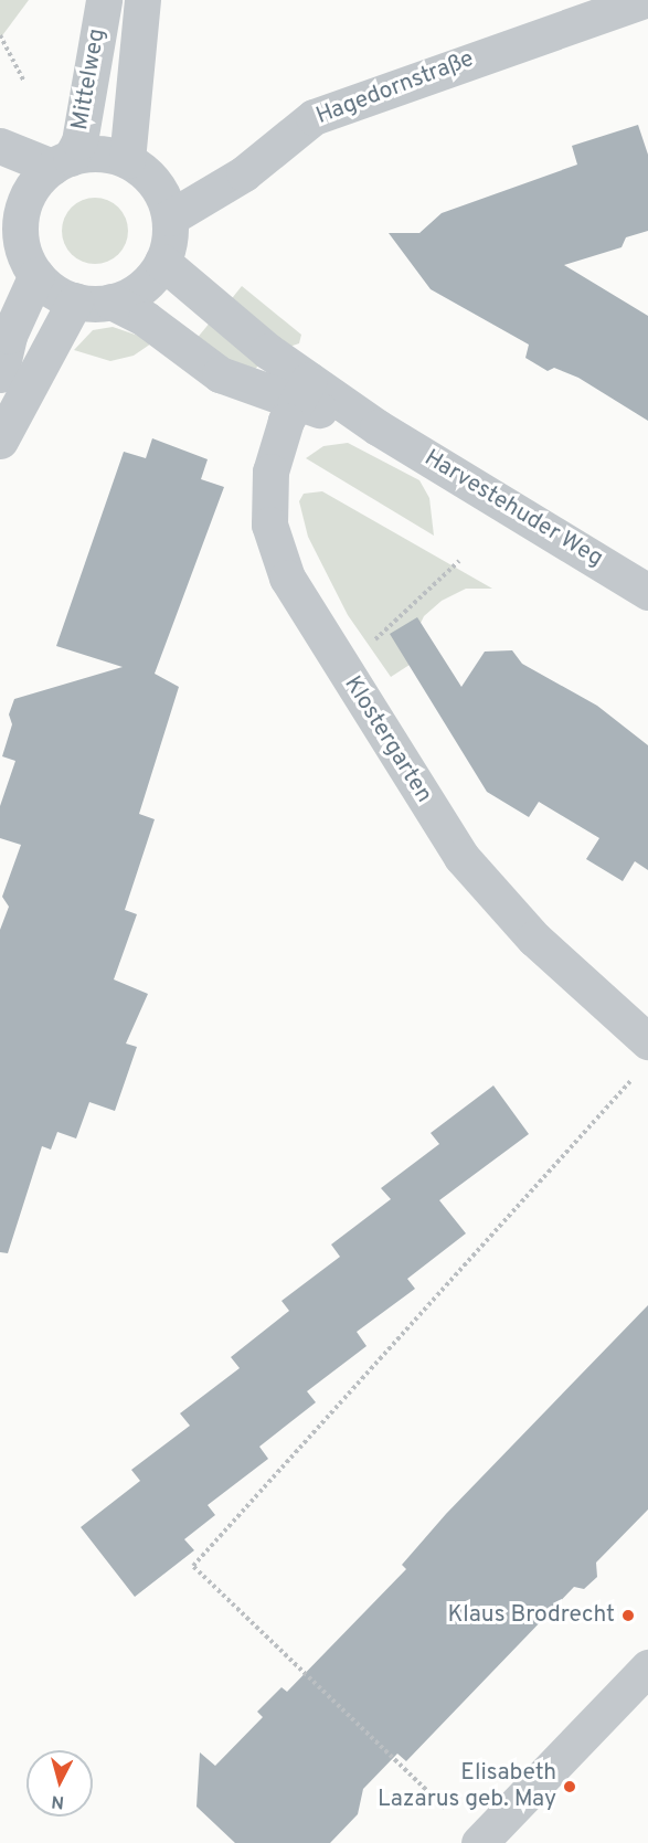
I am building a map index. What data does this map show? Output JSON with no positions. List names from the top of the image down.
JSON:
{
  "streets": {
    "street": [
      "Mittelweg",
      "Hagedornstraße",
      "Harvestehuder Weg",
      "Klostergarten"
    ]
  },
  "crossings": [
    ["Mittelweg", "Hagedornstraße"],
    ["Mittelweg", "Harvestehuder Weg"],
    ["Hagedornstraße", "Harvestehuder Weg"],
    ["Harvestehuder Weg", "Klostergarten"]
  ],
  "places": ["Klaus Brodrecht", "Elisabeth Lazarus geb. May"],
  "north": "bottom"
}
